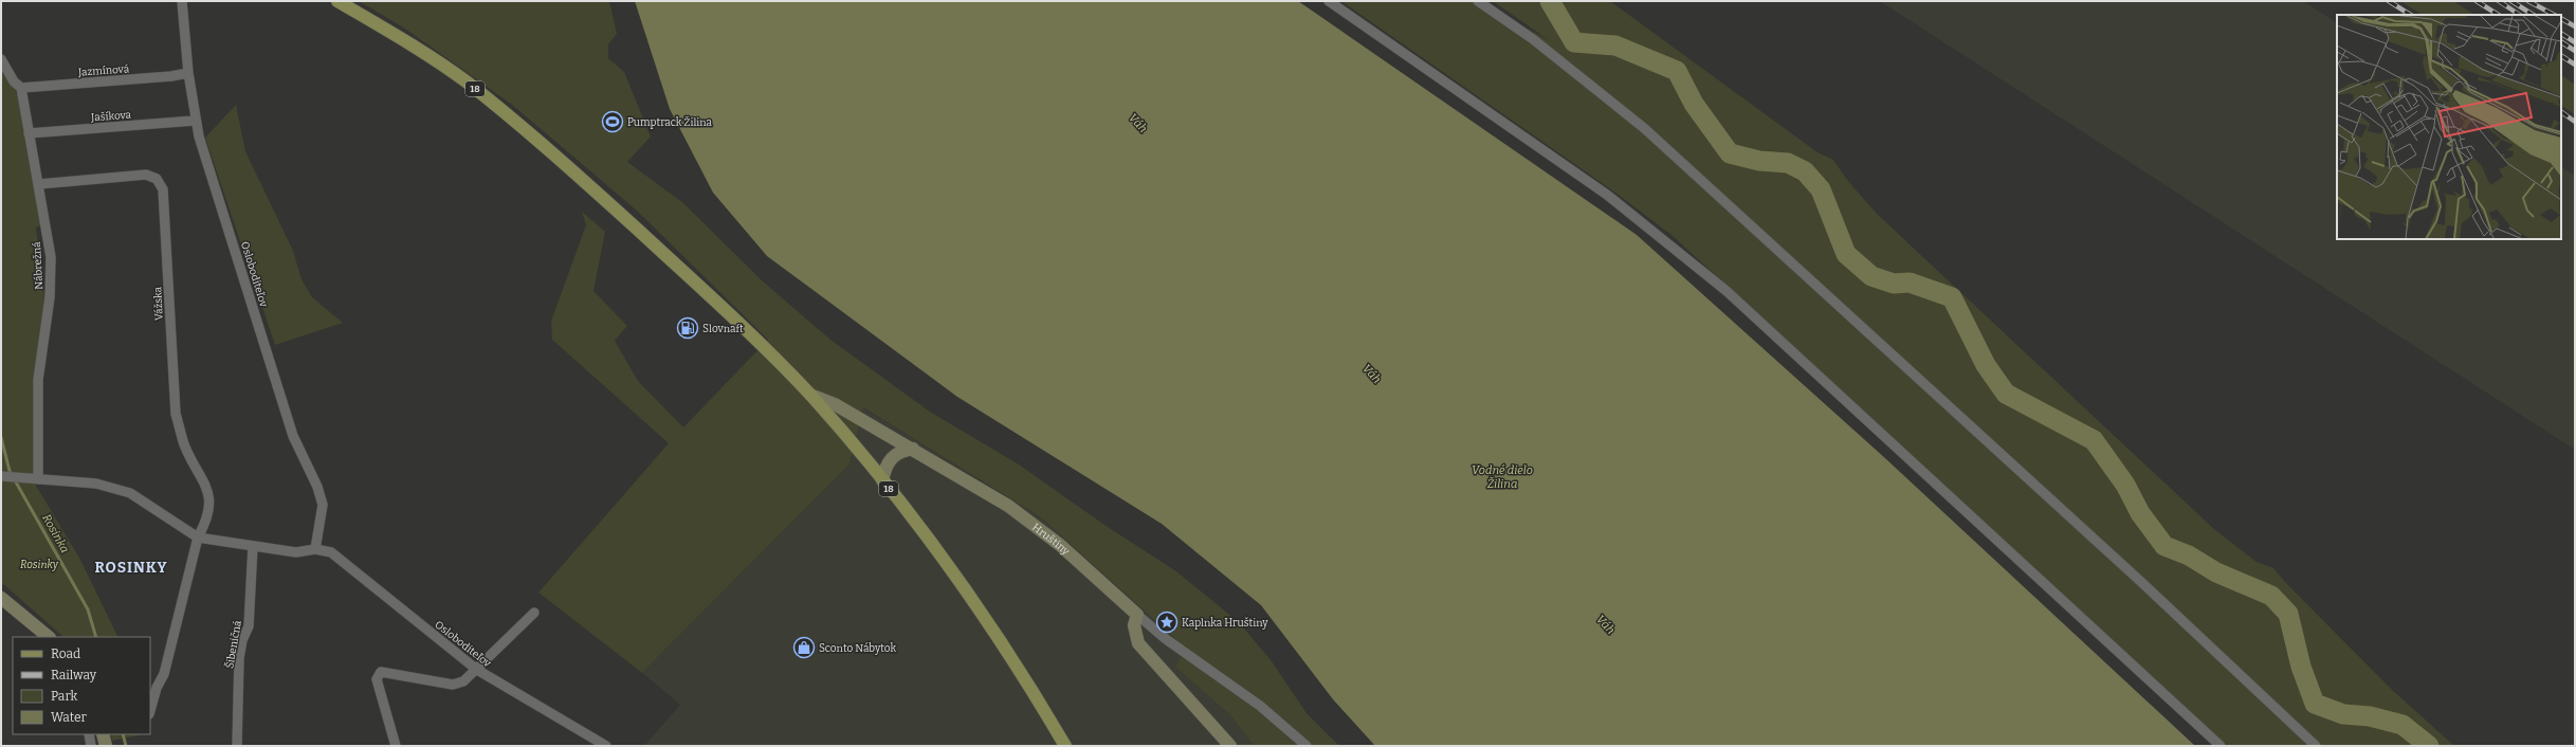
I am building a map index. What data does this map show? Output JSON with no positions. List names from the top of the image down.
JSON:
{
  "streets": {
    "main road": ["18"],
    "street": [
      "Jazmínová",
      "Jašíkova",
      "Nábrežná",
      "Osloboditeľov",
      "Vážska",
      "Hruštiny",
      "Šibeničná"
    ]
  },
  "crossings": [
    ["Jazmínová", "Nábrežná"],
    ["Jazmínová", "Osloboditeľov"],
    ["18", "Hruštiny"],
    ["Jašíkova", "Nábrežná"],
    ["Jašíkova", "Osloboditeľov"],
    ["Nábrežná", "Vážska"]
  ],
  "districts": ["ROSINKY"],
  "water": ["Váh", "Vodné dielo Žilina", "Rosinka"],
  "parks": ["Rosinky"],
  "places": {
    "sports": ["Pumptrack Žilina"],
    "fuel station": ["Slovnaft"],
    "place": ["Kaplnka Hruštiny"],
    "shop": ["Sconto Nábytok"]
  },
  "legend": [
    "Road",
    "Railway",
    "Park",
    "Water"
  ]
}
